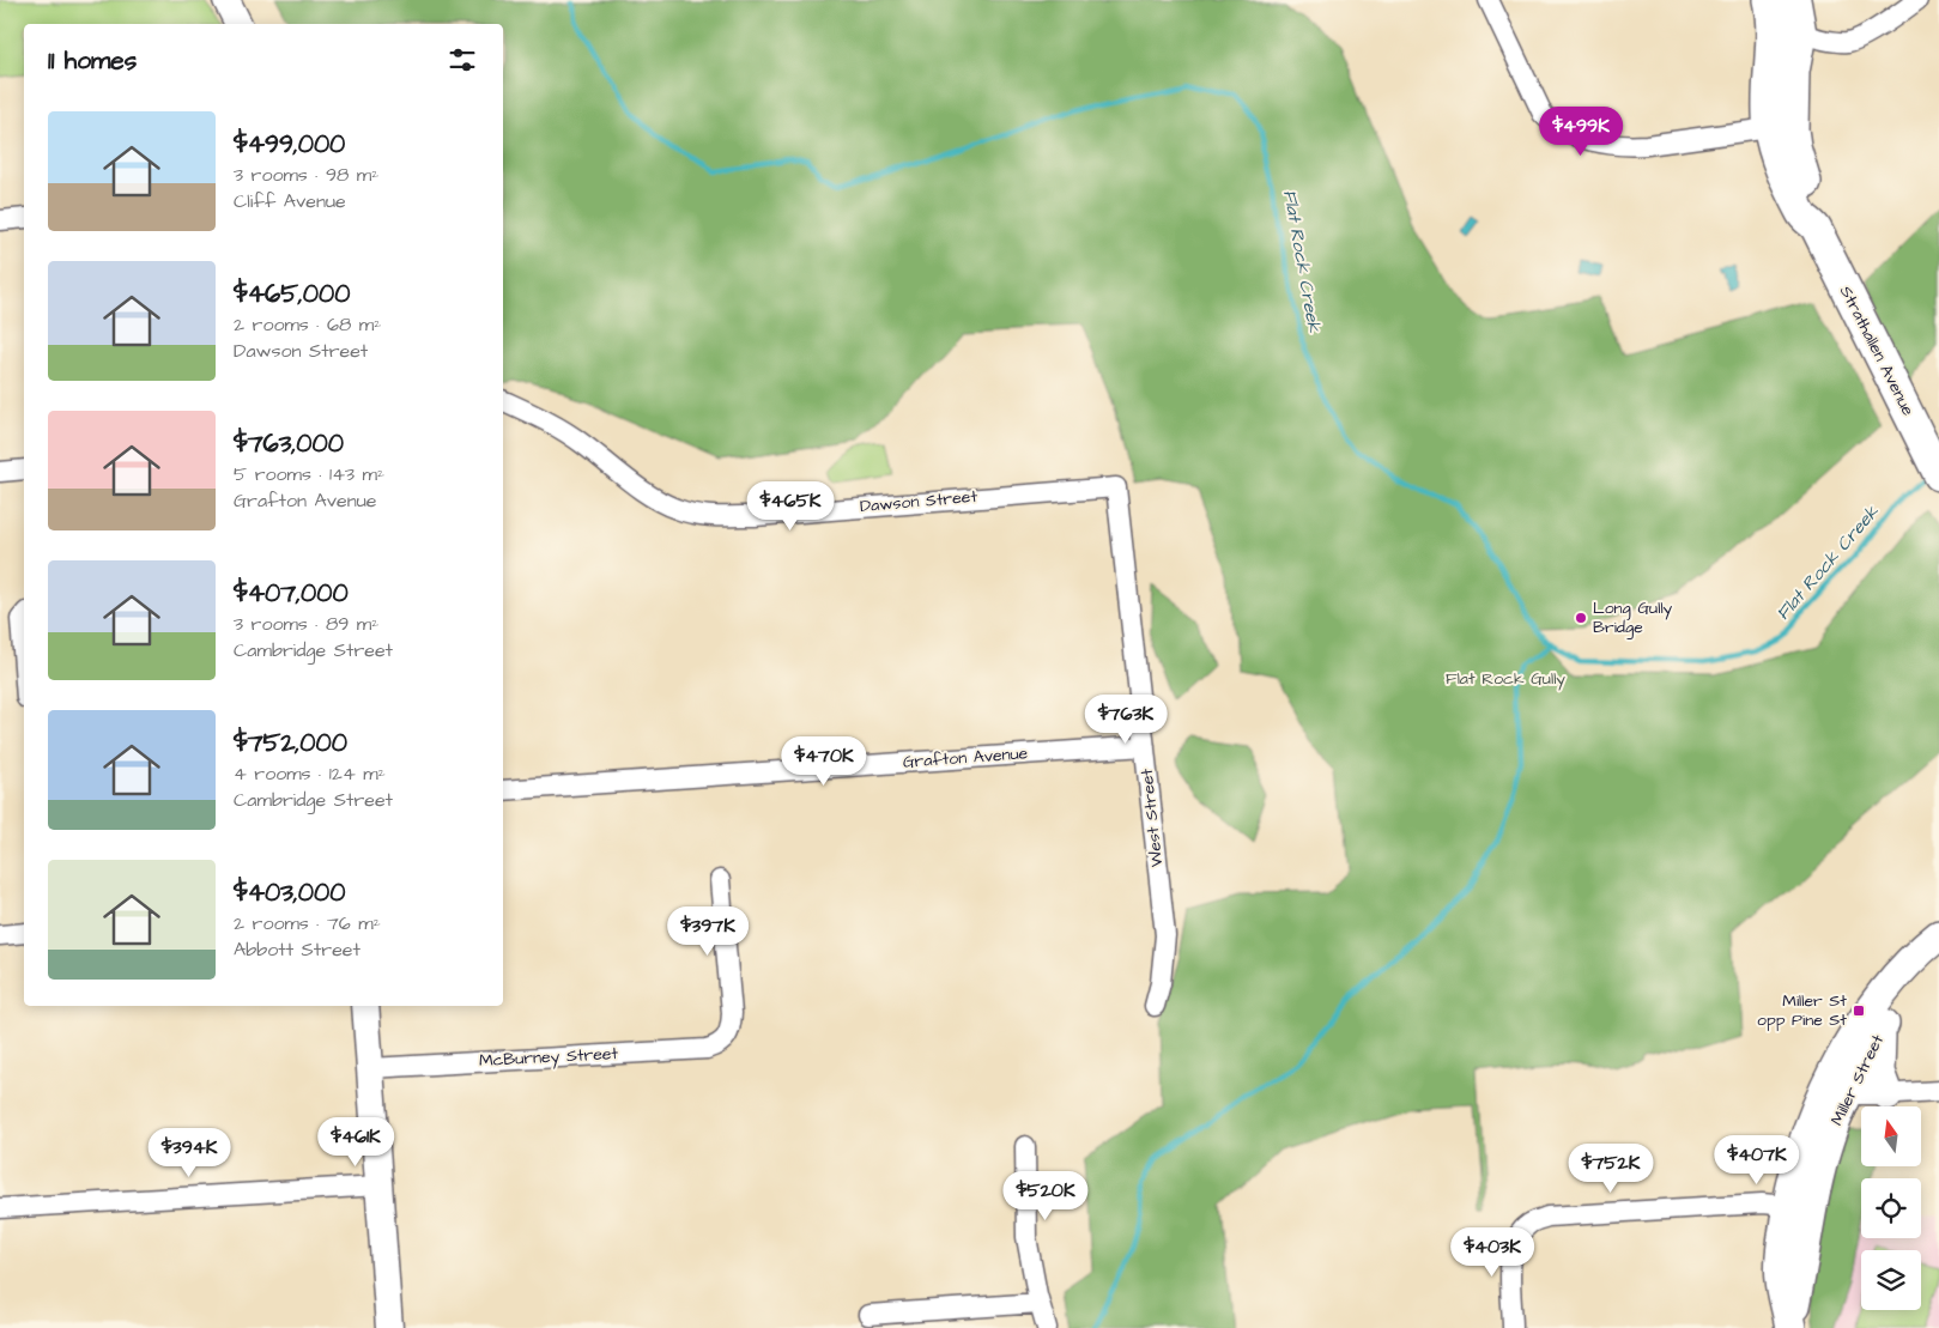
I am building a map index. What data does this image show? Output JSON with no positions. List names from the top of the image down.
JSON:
{
  "streets": {
    "main road": ["Strathallen Avenue", "Miller Street"],
    "street": [
      "Dawson Street",
      "Grafton Avenue",
      "West Street",
      "McBurney Street"
    ]
  },
  "crossings": [
    ["Dawson Street", "West Street"],
    ["Grafton Avenue", "West Street"]
  ],
  "water": ["Flat Rock Creek"],
  "parks": ["Flat Rock Gully"],
  "places": {
    "other": ["Long Gully Bridge"],
    "transit": ["Miller St opp Pine St"]
  },
  "north": "top",
  "page": {
    "heading": "11 homes",
    "list": [
      {
        "name": "$499,000",
        "note": "3 rooms · 98 m² · Cliff Avenue"
      },
      {
        "name": "$465,000",
        "note": "2 rooms · 68 m² · Dawson Street"
      },
      {
        "name": "$763,000",
        "note": "5 rooms · 143 m² · Grafton Avenue"
      },
      {
        "name": "$407,000",
        "note": "3 rooms · 89 m² · Cambridge Street"
      },
      {
        "name": "$752,000",
        "note": "4 rooms · 124 m² · Cambridge Street"
      },
      {
        "name": "$403,000",
        "note": "2 rooms · 76 m² · Abbott Street"
      }
    ],
    "price": [
      "$499K",
      "$465K",
      "$763K",
      "$470K",
      "$397K",
      "$461K",
      "$394K",
      "$407K",
      "$752K",
      "$520K",
      "$403K"
    ]
  }
}
